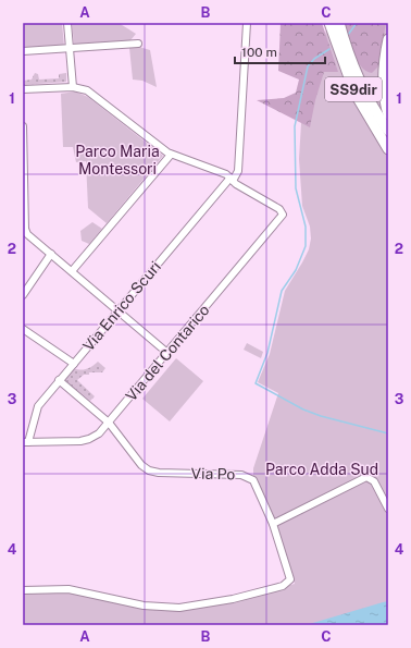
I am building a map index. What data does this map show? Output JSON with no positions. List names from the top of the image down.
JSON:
{
  "streets": {
    "highway": ["SS9dir"],
    "street": ["Via Enrico Scuri", "Via del Contarico", "Via Po"]
  },
  "crossings": [
    ["Via Enrico Scuri", "Via del Contarico"],
    ["Via del Contarico", "Via Po"]
  ],
  "parks": ["Parco Maria Montessori", "Parco Adda Sud"],
  "scale_bar": "100 m",
  "grid": {
    "columns": ["A", "B", "C"],
    "rows": [
      "1",
      "2",
      "3",
      "4"
    ]
  }
}
